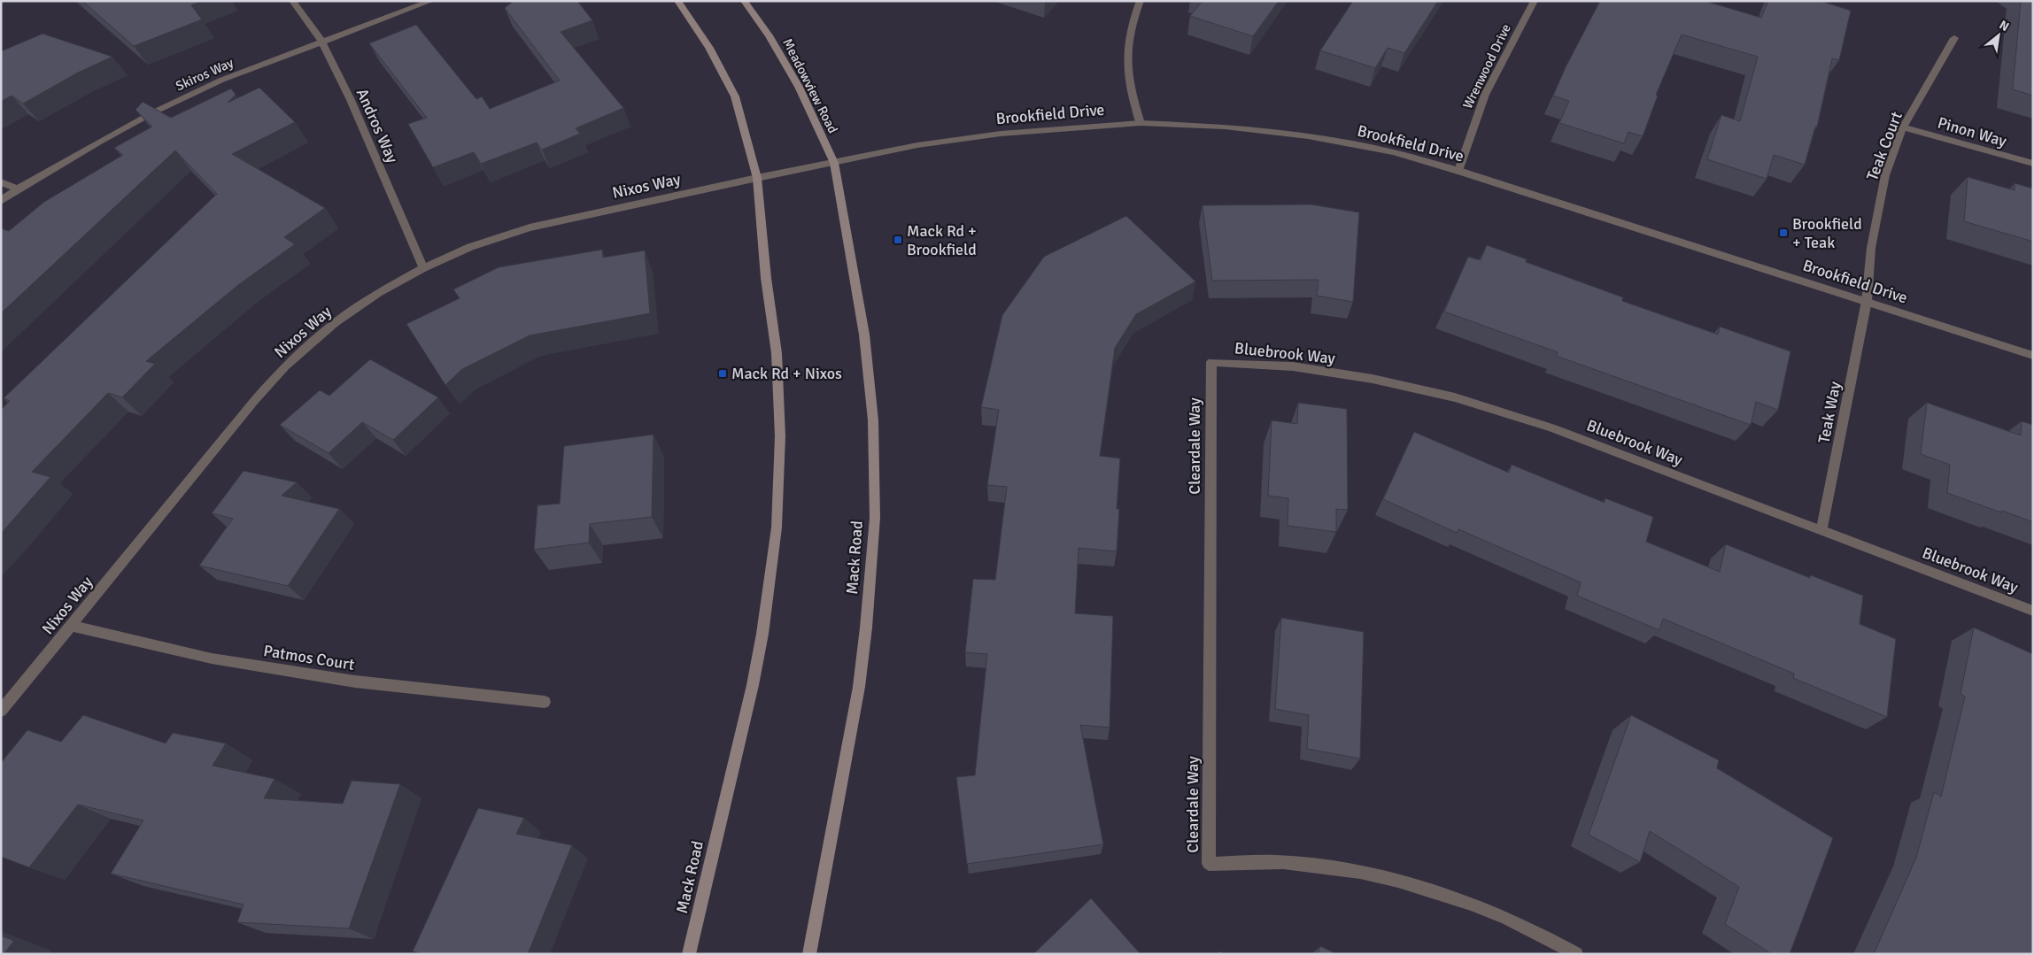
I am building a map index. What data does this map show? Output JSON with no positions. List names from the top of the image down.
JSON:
{
  "streets": {
    "main road": ["Meadowview Road", "Mack Road"],
    "street": [
      "Wrenwood Drive",
      "Skiros Way",
      "Brookfield Drive",
      "Andros Way",
      "Pinon Way",
      "Teak Court",
      "Nixos Way",
      "Bluebrook Way",
      "Teak Way",
      "Cleardale Way",
      "Patmos Court"
    ]
  },
  "crossings": [
    ["Wrenwood Drive", "Brookfield Drive"],
    ["Skiros Way", "Andros Way"],
    ["Meadowview Road", "Brookfield Drive"],
    ["Meadowview Road", "Mack Road"],
    ["Brookfield Drive", "Teak Court"],
    ["Brookfield Drive", "Nixos Way"],
    ["Brookfield Drive", "Teak Way"],
    ["Brookfield Drive", "Mack Road"],
    ["Andros Way", "Nixos Way"],
    ["Pinon Way", "Teak Court"],
    ["Teak Court", "Teak Way"],
    ["Nixos Way", "Mack Road"],
    ["Nixos Way", "Patmos Court"],
    ["Bluebrook Way", "Teak Way"],
    ["Bluebrook Way", "Cleardale Way"]
  ],
  "places": {
    "transit": ["Brookfield + Teak", "Mack Rd + Brookfield", "Mack Rd + Nixos"]
  },
  "north": "top right"
}
